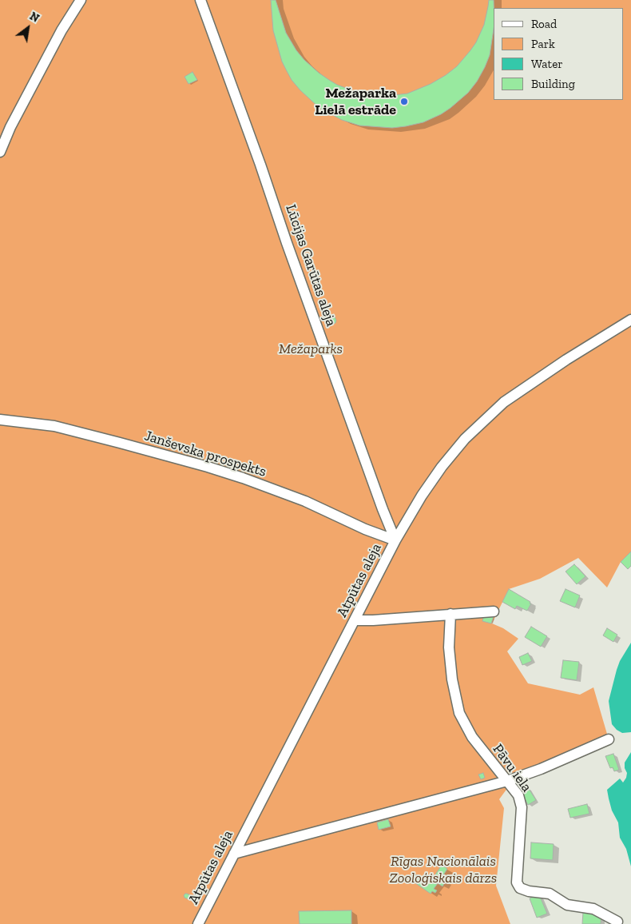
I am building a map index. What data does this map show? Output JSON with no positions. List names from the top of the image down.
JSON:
{
  "streets": {
    "street": [
      "Lūcijas Garūtas aleja",
      "Janševska prospekts",
      "Atpūtas aleja",
      "Pāvu iela"
    ]
  },
  "crossings": [
    ["Lūcijas Garūtas aleja", "Janševska prospekts"],
    ["Lūcijas Garūtas aleja", "Atpūtas aleja"],
    ["Janševska prospekts", "Atpūtas aleja"]
  ],
  "parks": ["Mežaparks", "Rīgas Nacionālais Zooloģiskais dārzs"],
  "places": ["Mežaparka Lielā estrāde"],
  "legend": [
    "Road",
    "Park",
    "Water",
    "Building"
  ],
  "north": "top right"
}
